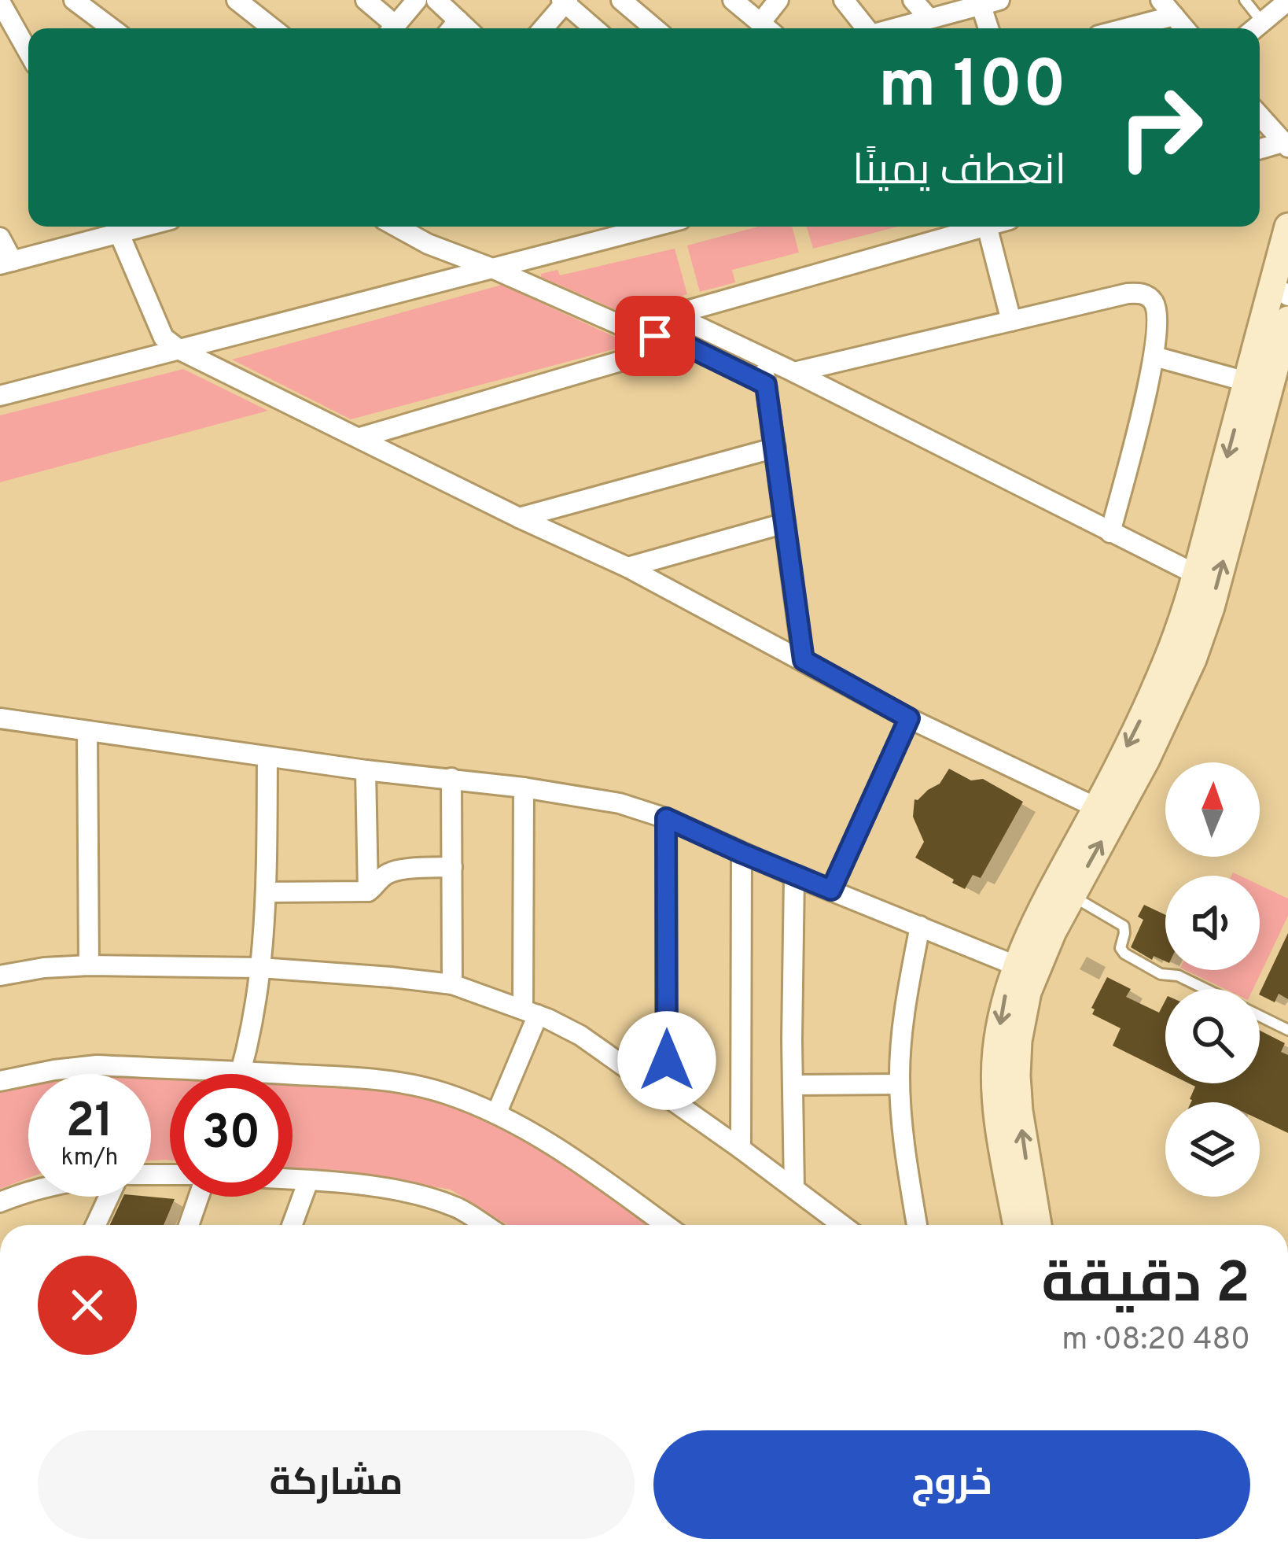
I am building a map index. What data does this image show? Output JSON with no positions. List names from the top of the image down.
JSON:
{
  "north": "top",
  "page": {
    "turn": ["100 m", "انعطف يمينًا"],
    "speed": "21 km/h",
    "limit": "30",
    "heading": ["2 دقيقة", "480 m · 08:20"],
    "buttons": ["خروج", "مشاركة"]
  }
}
